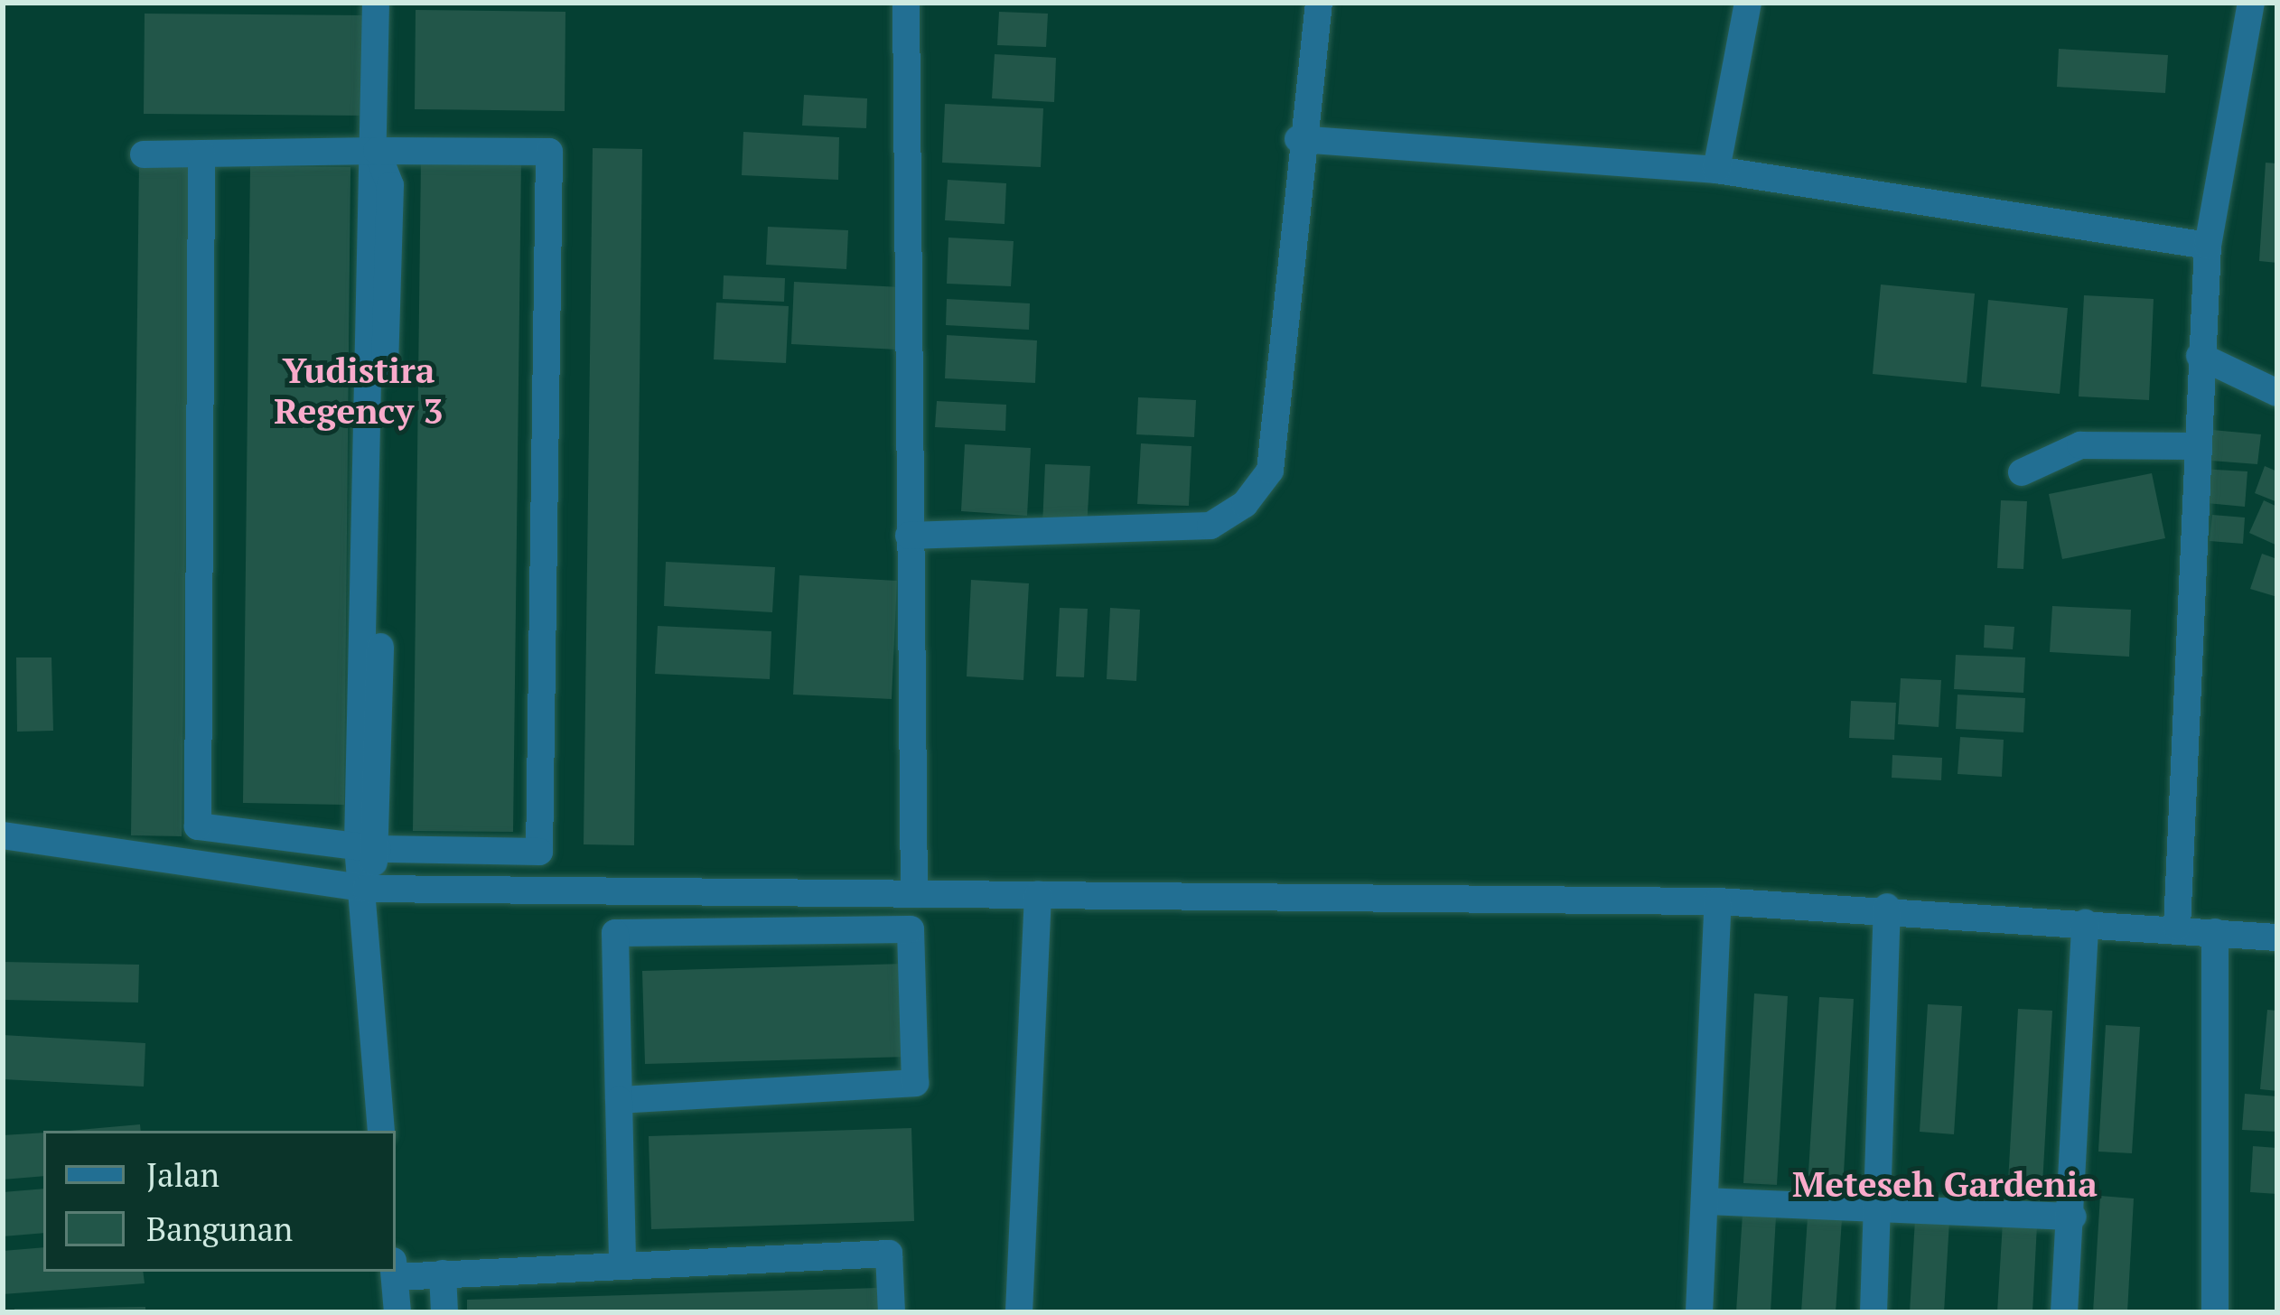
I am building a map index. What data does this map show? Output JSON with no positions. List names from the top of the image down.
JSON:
{
  "districts": ["Yudistira Regency 3", "Meteseh Gardenia"],
  "legend": ["Jalan", "Bangunan"]
}
